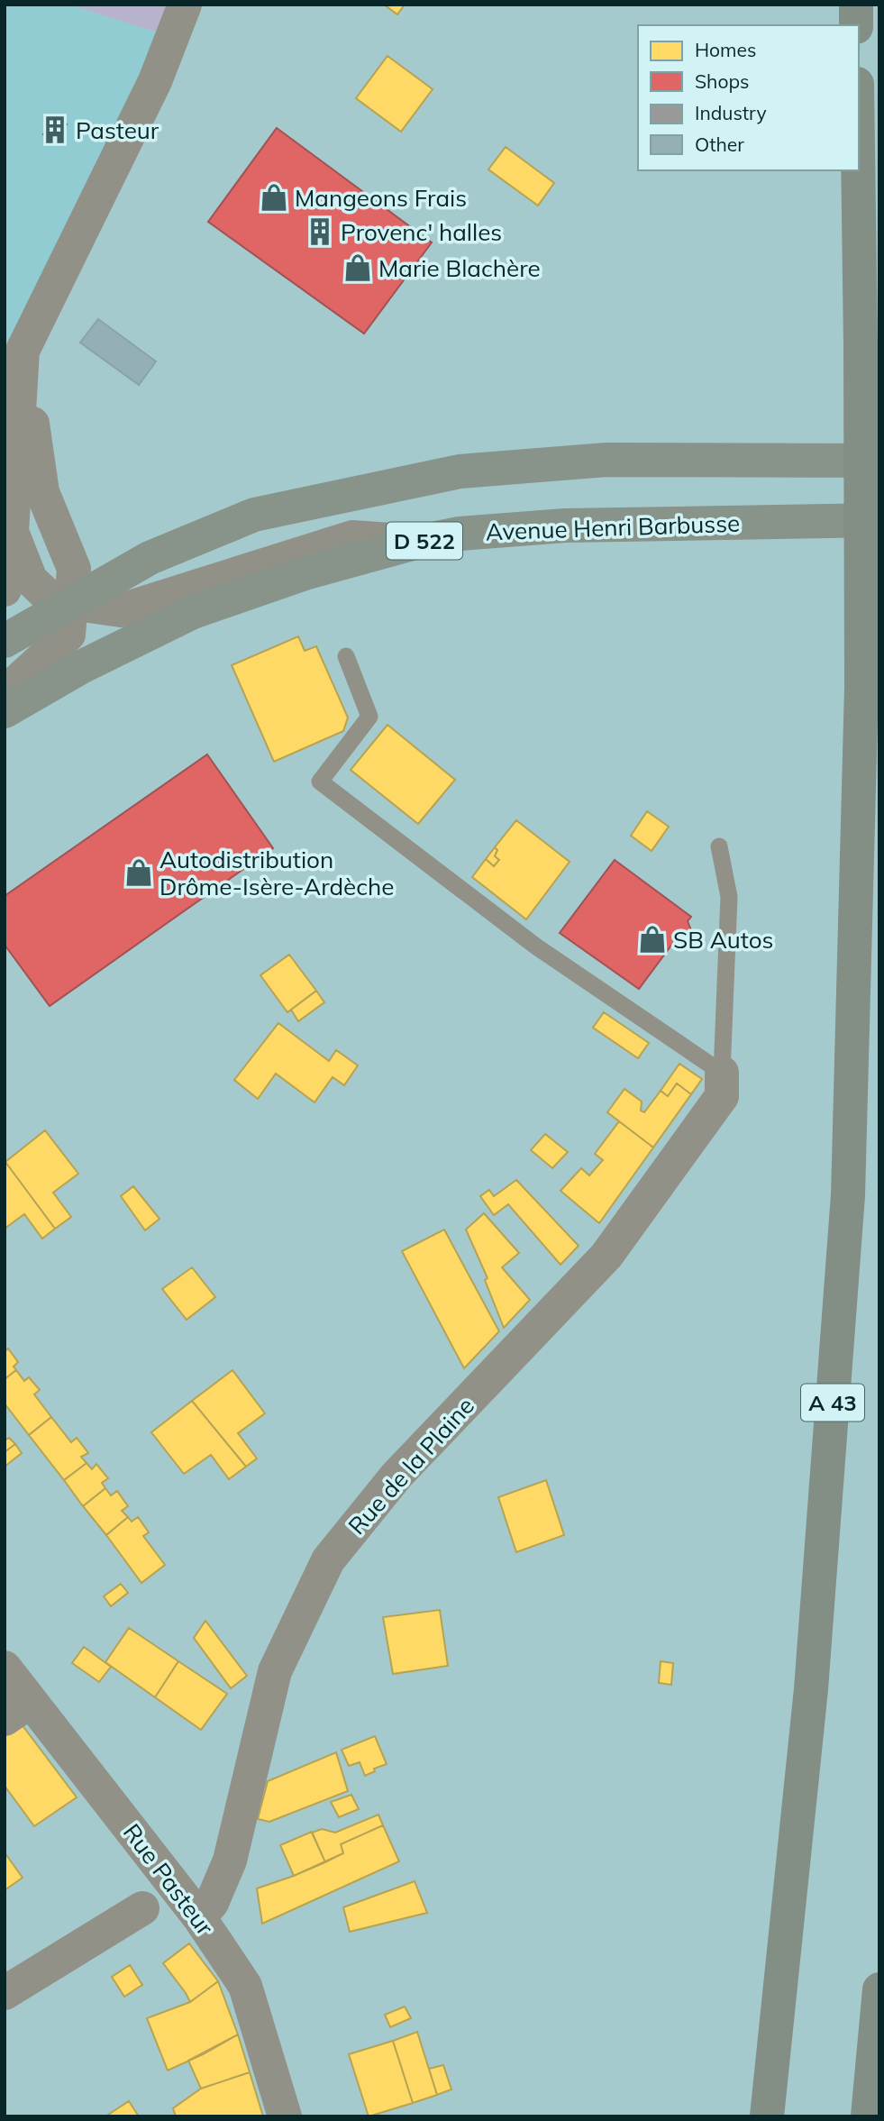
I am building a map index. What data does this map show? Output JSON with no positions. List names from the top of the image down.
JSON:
{
  "streets": {
    "highway": ["A 43"],
    "main road": ["Avenue Henri Barbusse", "D 522"],
    "street": ["Rue de la Plaine", "Rue Pasteur"]
  },
  "crossings": [
    ["Rue de la Plaine", "Rue Pasteur"]
  ],
  "places": {
    "building": ["Pasteur", "Provenc' halles"],
    "shop": [
      "Mangeons Frais",
      "Marie Blachère",
      "Autodistribution Drôme-Isère-Ardèche",
      "SB Autos"
    ]
  },
  "legend": [
    "Homes",
    "Shops",
    "Industry",
    "Other"
  ]
}
